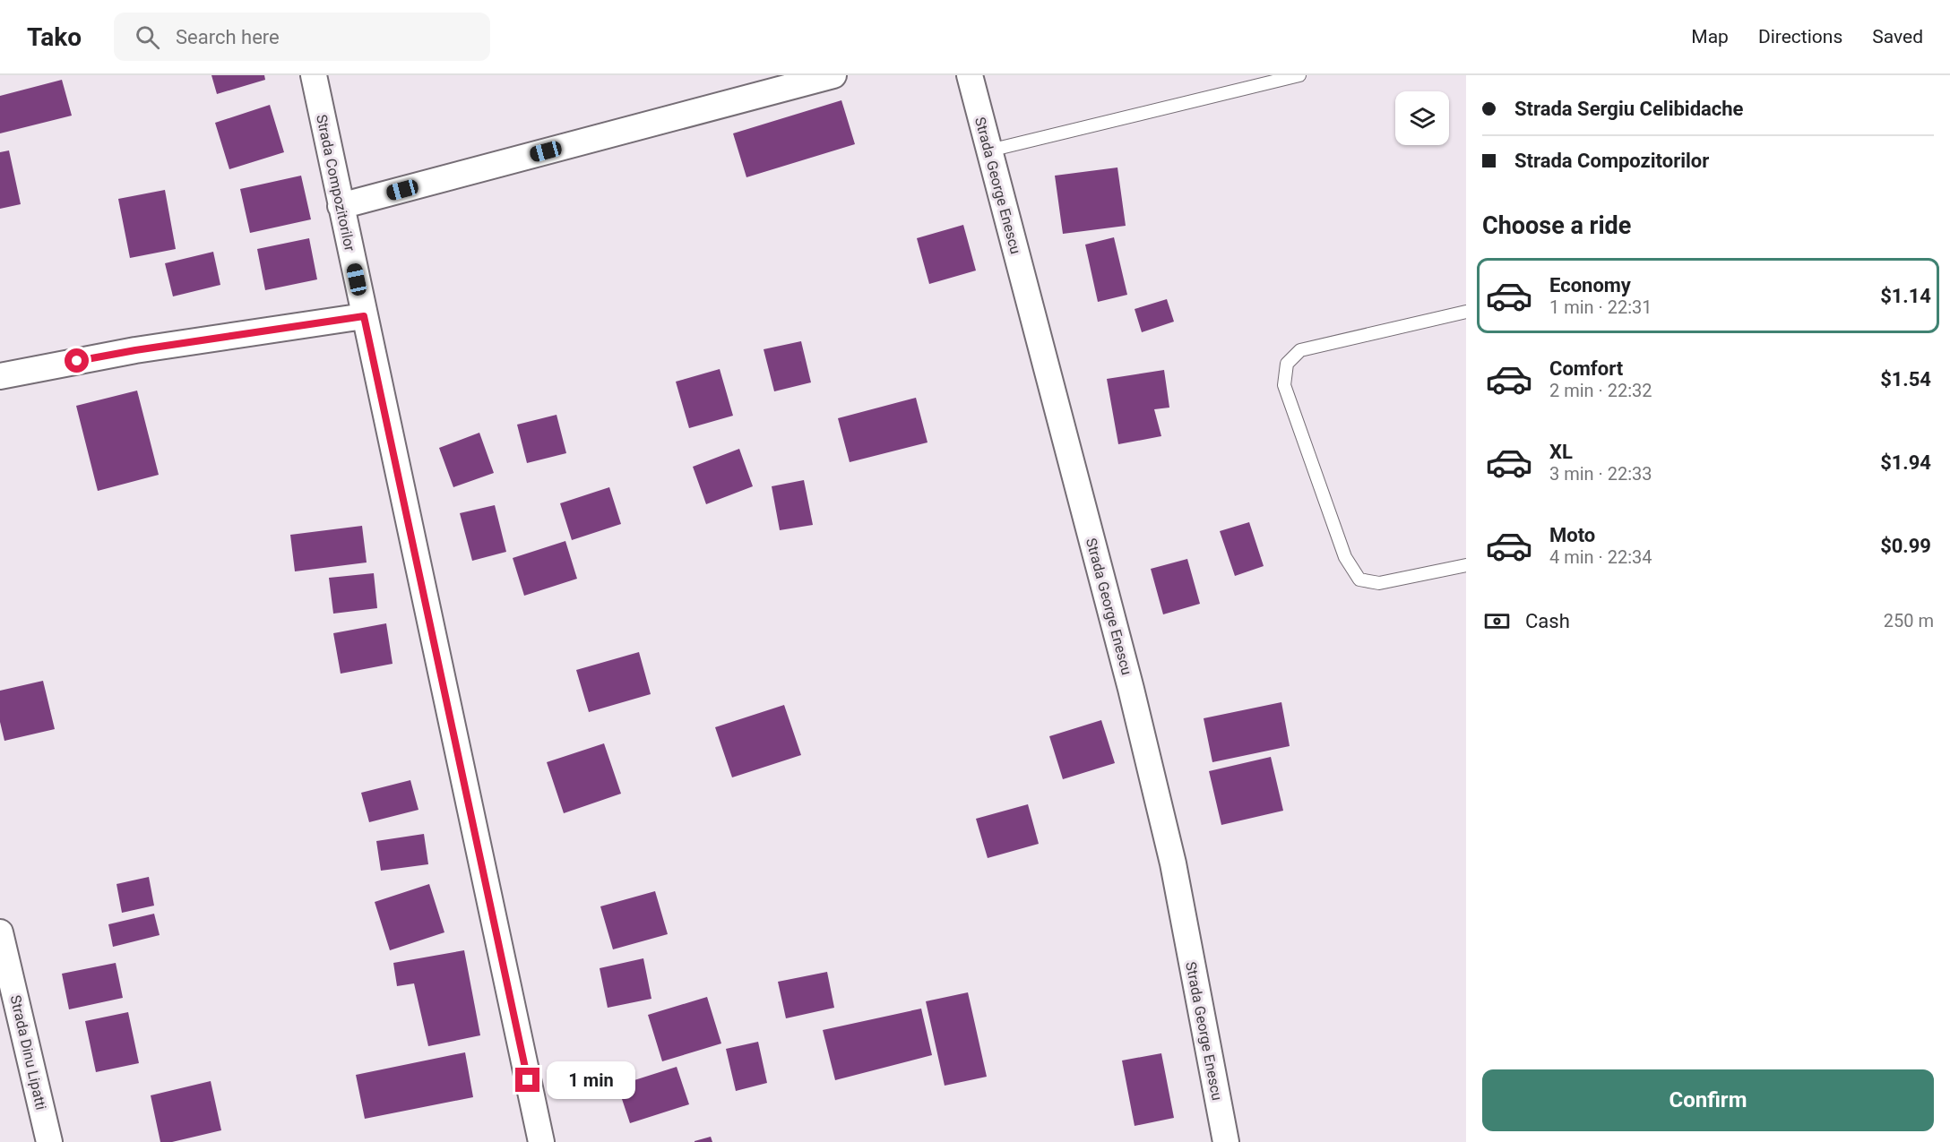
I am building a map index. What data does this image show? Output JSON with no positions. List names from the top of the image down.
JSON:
{
  "streets": {
    "street": ["Strada Compozitorilor", "Strada George Enescu", "Strada Dinu Lipatti"]
  },
  "page": {
    "header": "Tako",
    "search": "Search here",
    "nav": ["Map", "Directions", "Saved"],
    "banner": ["Strada Sergiu Celibidache", "Strada Compozitorilor"],
    "heading": "Choose a ride",
    "list": [
      {
        "name": "Economy",
        "note": "1 min · 22:31",
        "value": "$1.14"
      },
      {
        "name": "Comfort",
        "note": "2 min · 22:32",
        "value": "$1.54"
      },
      {
        "name": "XL",
        "note": "3 min · 22:33",
        "value": "$1.94"
      },
      {
        "name": "Moto",
        "note": "4 min · 22:34",
        "value": "$0.99"
      }
    ],
    "pay": ["Cash", "250 m"],
    "buttons": "Confirm",
    "bubble": "1 min"
  }
}
